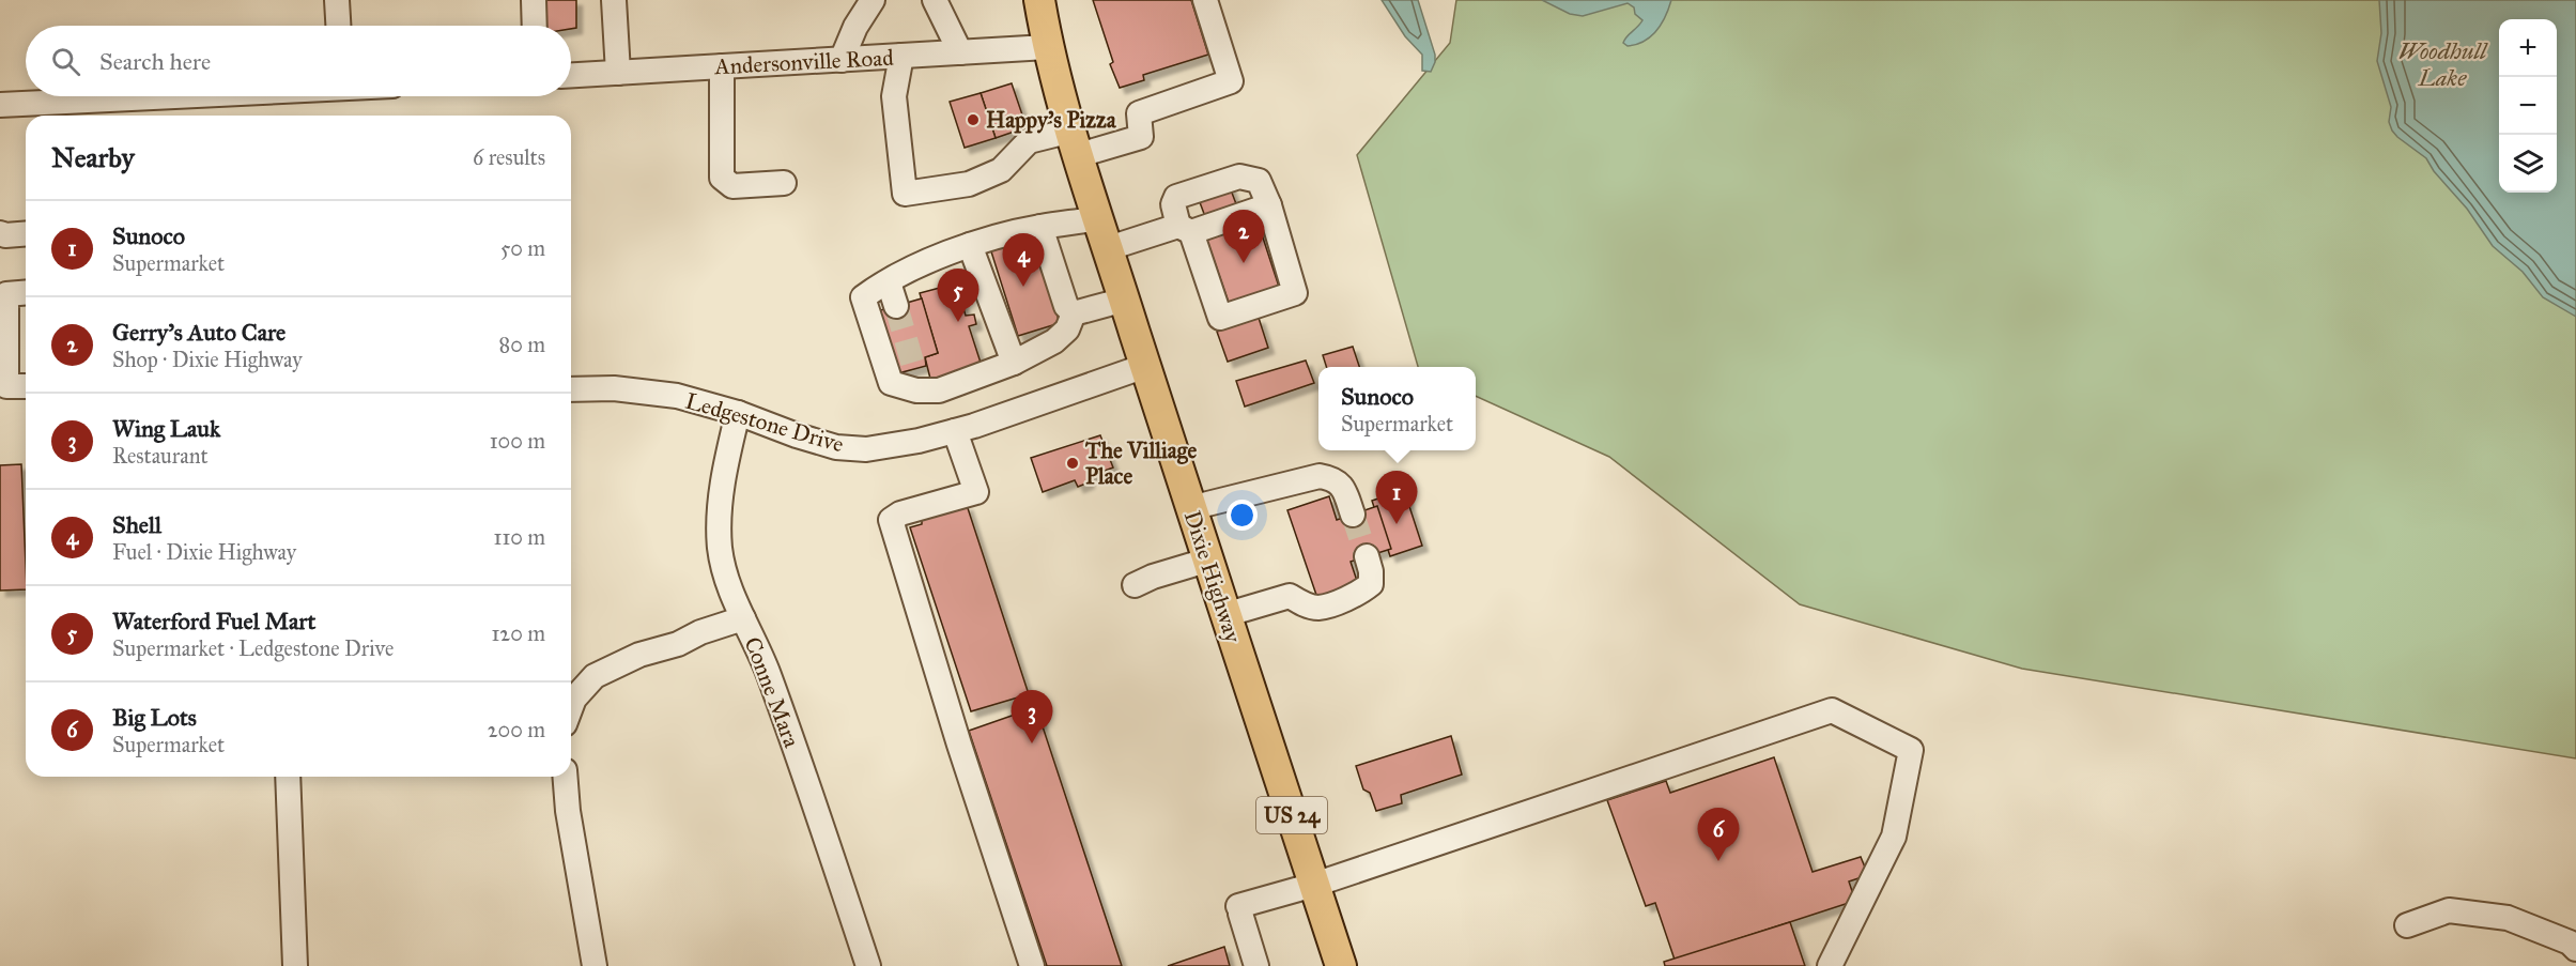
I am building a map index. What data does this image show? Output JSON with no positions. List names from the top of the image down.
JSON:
{
  "streets": {
    "main road": ["Dixie Highway", "US 24"],
    "street": ["Andersonville Road", "Ledgestone Drive", "Conne Mara"]
  },
  "crossings": [
    ["Andersonville Road", "Dixie Highway"],
    ["Ledgestone Drive", "Dixie Highway"],
    ["Ledgestone Drive", "Conne Mara"]
  ],
  "water": ["Woodhull Lake"],
  "places": ["Happy's Pizza", "The Villiage Place"],
  "page": {
    "map_buttons": ["+", "−"],
    "search": "Search here",
    "heading": ["Nearby", "6 results"],
    "list": [
      {
        "mark": "1",
        "name": "Sunoco",
        "note": "Supermarket",
        "value": "50 m"
      },
      {
        "mark": "2",
        "name": "Gerry's Auto Care",
        "note": "Shop · Dixie Highway",
        "value": "80 m"
      },
      {
        "mark": "3",
        "name": "Wing Lauk",
        "note": "Restaurant",
        "value": "100 m"
      },
      {
        "mark": "4",
        "name": "Shell",
        "note": "Fuel · Dixie Highway",
        "value": "110 m"
      },
      {
        "mark": "5",
        "name": "Waterford Fuel Mart",
        "note": "Supermarket · Ledgestone Drive",
        "value": "120 m"
      },
      {
        "mark": "6",
        "name": "Big Lots",
        "note": "Supermarket",
        "value": "200 m"
      }
    ],
    "pins": [
      "2",
      "4",
      "5",
      "1",
      "3",
      "6"
    ],
    "popup": ["Sunoco", "Supermarket"]
  }
}
